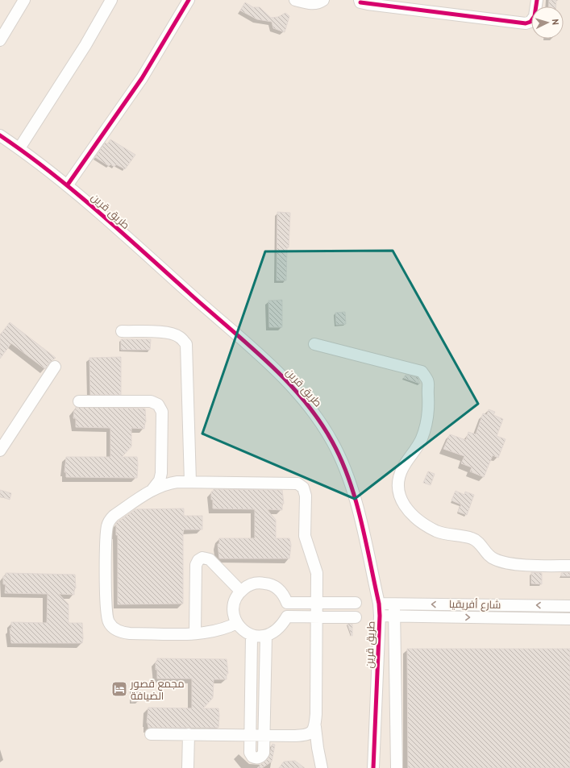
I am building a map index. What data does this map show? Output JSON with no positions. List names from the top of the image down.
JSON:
{
  "streets": {
    "street": ["طريق قرين", "شارع أفريقيا"]
  },
  "crossings": [
    ["طريق قرين", "شارع أفريقيا"]
  ],
  "places": {
    "hotel": ["مجمع قصور الضيافة"]
  },
  "north": "right"
}
